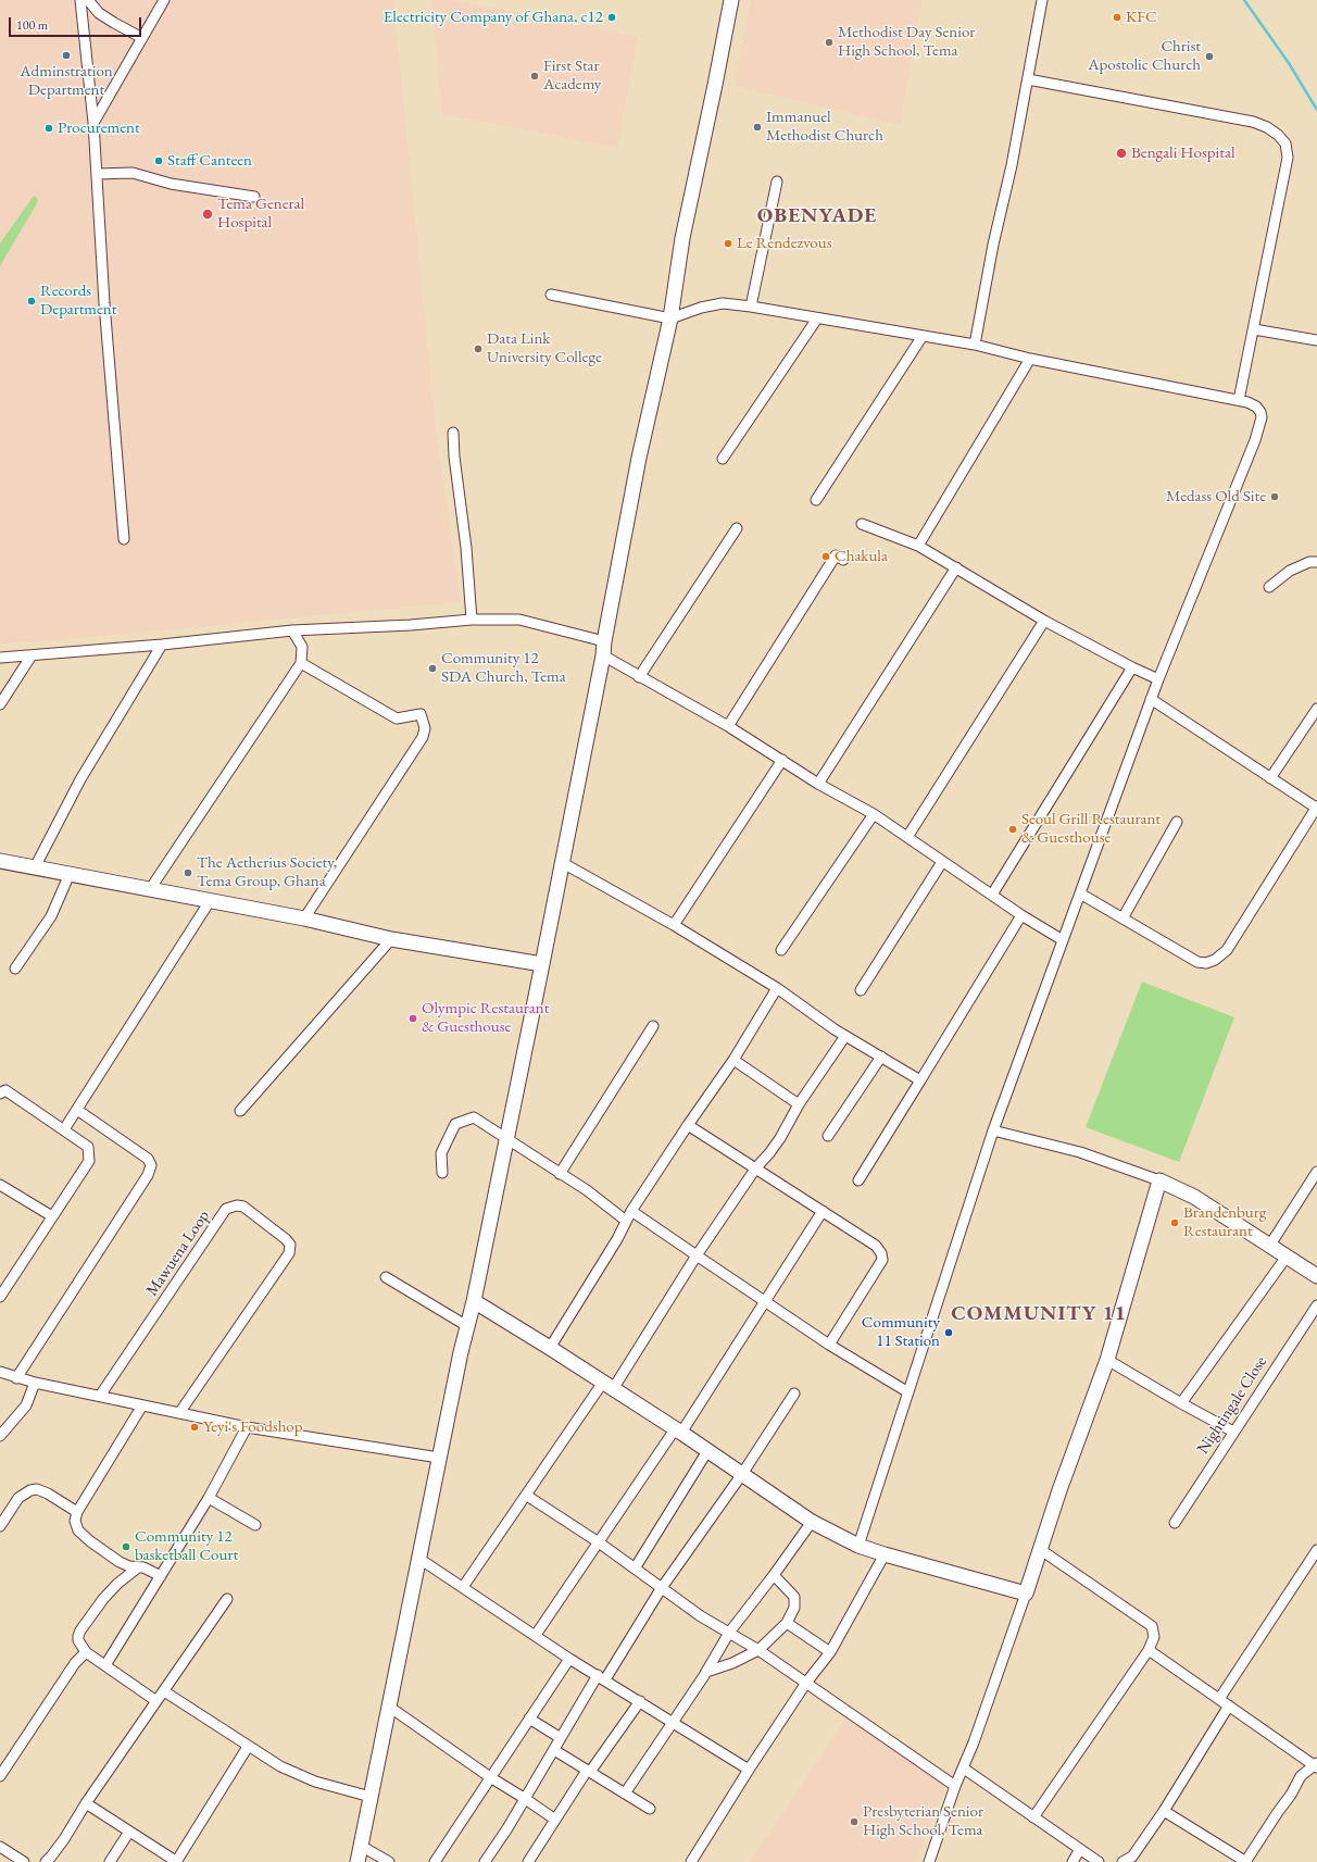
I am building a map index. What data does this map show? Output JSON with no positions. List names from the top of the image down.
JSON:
{
  "streets": {
    "street": ["Mawuena Loop", "Nightingale Close"]
  },
  "districts": ["OBENYADE", "COMMUNITY 11"],
  "places": [
    "Electricity Company of Ghana, c12",
    "KFC",
    "Methodist Day Senior High School, Tema",
    "Adminstration Department",
    "Christ Apostolic Church",
    "First Star Academy",
    "Immanuel Methodist Church",
    "Procurement",
    "Bengali Hospital",
    "Staff Canteen",
    "Tema General Hospital",
    "Le Rendezvous",
    "Records Department",
    "Data Link University College",
    "Medass Old Site",
    "Chakula",
    "Community 12 SDA Church, Tema",
    "Seoul Grill Restaurant & Guesthouse",
    "The Aetherius Society, Tema Group, Ghana",
    "Olympic Restaurant & Guesthouse",
    "Brandenburg Restaurant",
    "Community 11 Station",
    "Yeyi's Foodshop",
    "Community 12 basketball Court",
    "Presbyterian Senior High School, Tema"
  ],
  "scale_bar": "100 m"
}
